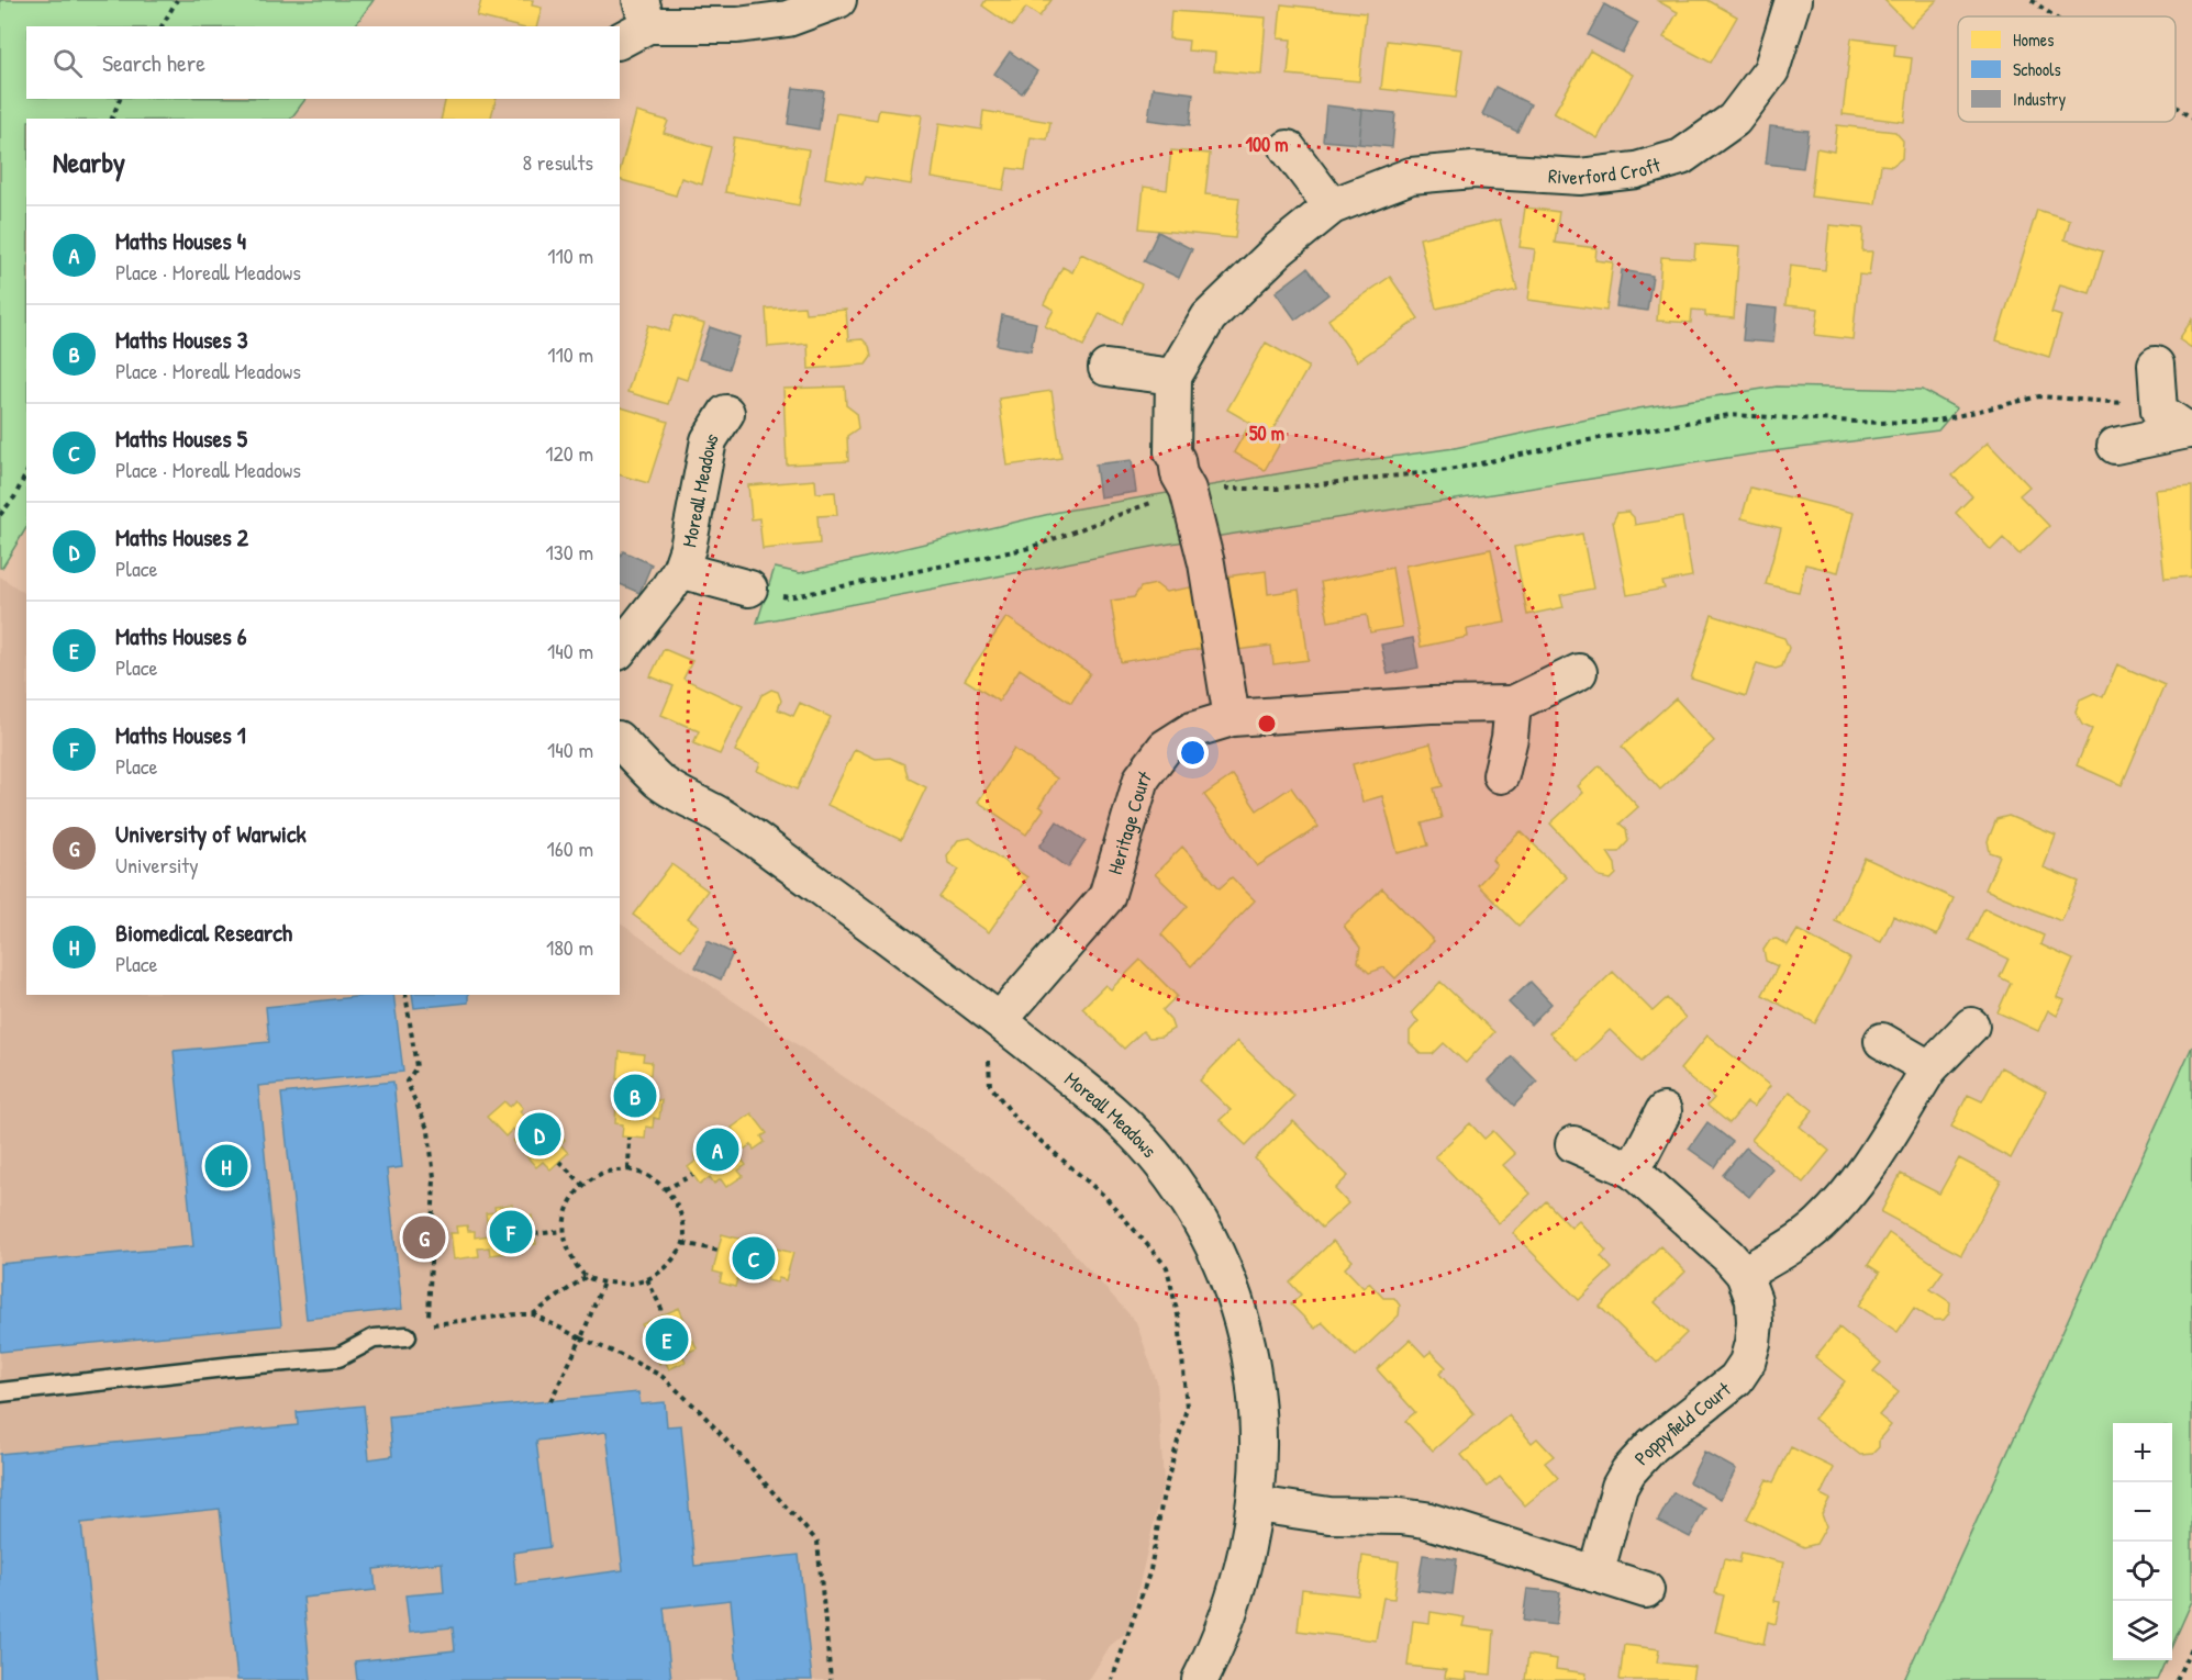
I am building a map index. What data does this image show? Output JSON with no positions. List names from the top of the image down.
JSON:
{
  "streets": {
    "street": [
      "Riverford Croft",
      "Moreall Meadows",
      "Heritage Court",
      "Poppyfield Court"
    ]
  },
  "crossings": [
    ["Moreall Meadows", "Heritage Court"]
  ],
  "legend": ["Homes", "Schools", "Industry"],
  "page": {
    "search": "Search here",
    "heading": ["Nearby", "8 results"],
    "list": [
      {
        "mark": "A",
        "name": "Maths Houses 4",
        "note": "Place · Moreall Meadows",
        "value": "110 m"
      },
      {
        "mark": "B",
        "name": "Maths Houses 3",
        "note": "Place · Moreall Meadows",
        "value": "110 m"
      },
      {
        "mark": "C",
        "name": "Maths Houses 5",
        "note": "Place · Moreall Meadows",
        "value": "120 m"
      },
      {
        "mark": "D",
        "name": "Maths Houses 2",
        "note": "Place",
        "value": "130 m"
      },
      {
        "mark": "E",
        "name": "Maths Houses 6",
        "note": "Place",
        "value": "140 m"
      },
      {
        "mark": "F",
        "name": "Maths Houses 1",
        "note": "Place",
        "value": "140 m"
      },
      {
        "mark": "G",
        "name": "University of Warwick",
        "note": "University",
        "value": "160 m"
      },
      {
        "mark": "H",
        "name": "Biomedical Research",
        "note": "Place",
        "value": "180 m"
      }
    ],
    "pins": [
      "B",
      "D",
      "A",
      "H",
      "F",
      "G",
      "C",
      "E"
    ],
    "map_buttons": ["+", "−"]
  },
  "rings": ["100 m", "50 m"]
}
